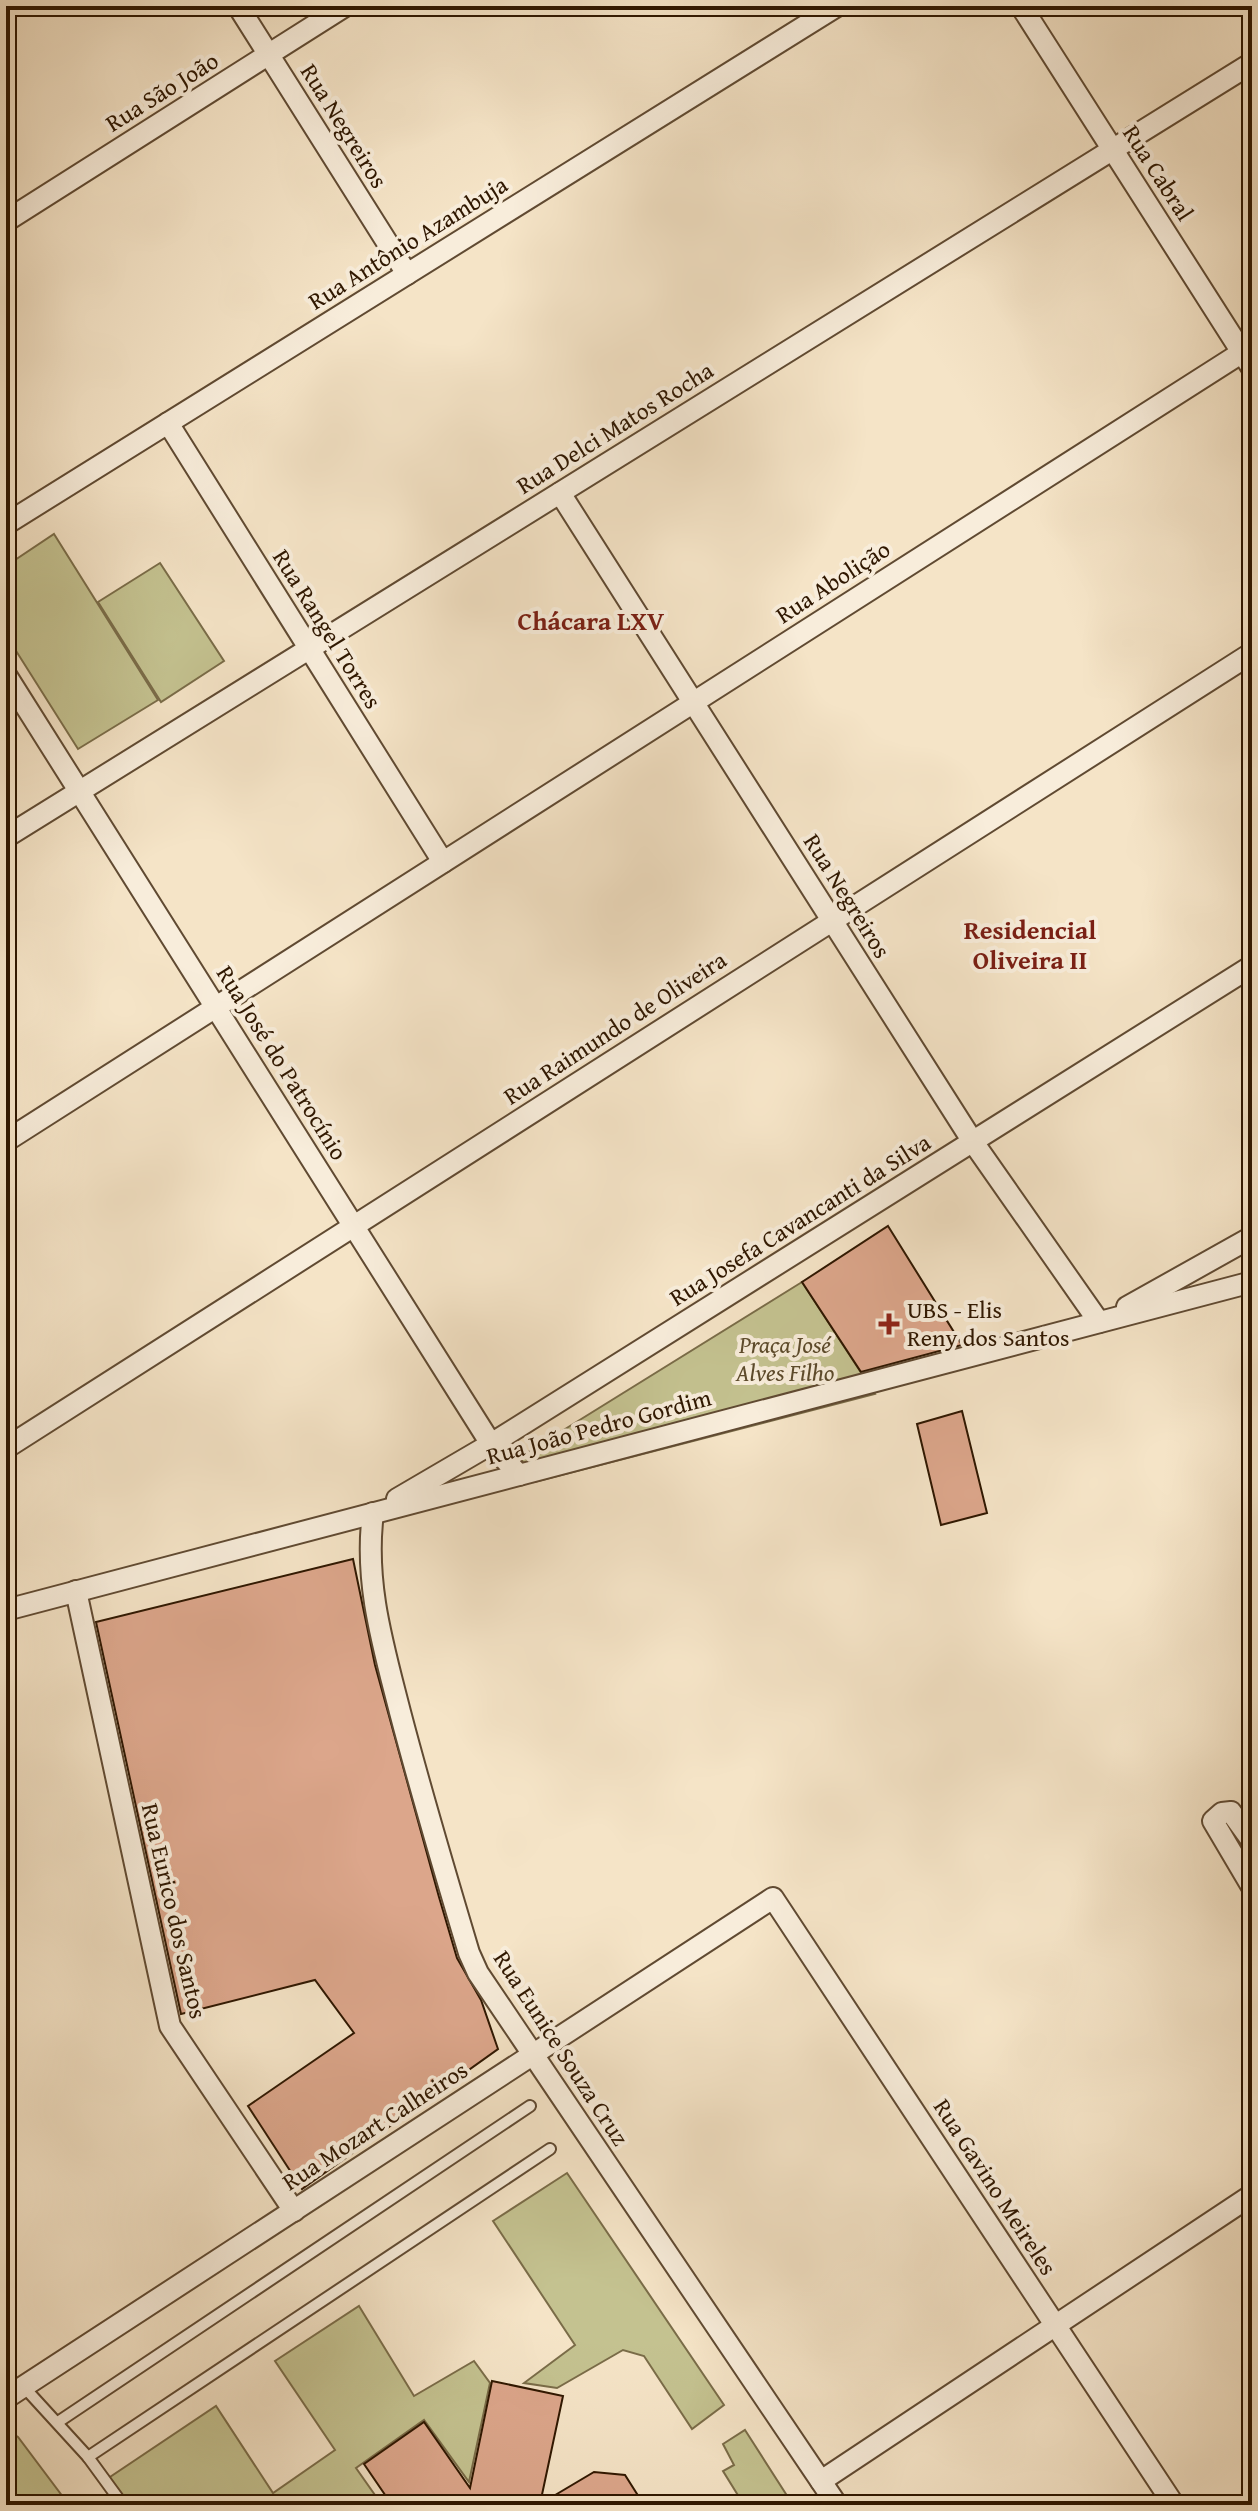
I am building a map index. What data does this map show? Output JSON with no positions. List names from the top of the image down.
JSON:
{
  "streets": {
    "street": [
      "Rua São João",
      "Rua Negreiros",
      "Rua Cabral",
      "Rua Antônio Azambuja",
      "Rua Delci Matos Rocha",
      "Rua Abolição",
      "Rua Rangel Torres",
      "Rua Raimundo de Oliveira",
      "Rua José do Patrocínio",
      "Rua Josefa Cavancanti da Silva",
      "Rua João Pedro Gordim",
      "Rua Eurico dos Santos",
      "Rua Eunice Souza Cruz",
      "Rua Mozart Calheiros",
      "Rua Gavino Meireles"
    ]
  },
  "crossings": [
    ["Rua São João", "Rua Negreiros"],
    ["Rua Negreiros", "Rua Antônio Azambuja"],
    ["Rua Negreiros", "Rua Delci Matos Rocha"],
    ["Rua Negreiros", "Rua Abolição"],
    ["Rua Negreiros", "Rua Raimundo de Oliveira"],
    ["Rua Negreiros", "Rua Josefa Cavancanti da Silva"],
    ["Rua Negreiros", "Rua João Pedro Gordim"],
    ["Rua Cabral", "Rua Delci Matos Rocha"],
    ["Rua Cabral", "Rua Abolição"],
    ["Rua Antônio Azambuja", "Rua Rangel Torres"],
    ["Rua Delci Matos Rocha", "Rua Rangel Torres"],
    ["Rua Delci Matos Rocha", "Rua José do Patrocínio"],
    ["Rua Abolição", "Rua Rangel Torres"],
    ["Rua Abolição", "Rua José do Patrocínio"],
    ["Rua Raimundo de Oliveira", "Rua José do Patrocínio"],
    ["Rua José do Patrocínio", "Rua Josefa Cavancanti da Silva"],
    ["Rua José do Patrocínio", "Rua João Pedro Gordim"],
    ["Rua Josefa Cavancanti da Silva", "Rua João Pedro Gordim"],
    ["Rua Josefa Cavancanti da Silva", "Rua Eunice Souza Cruz"],
    ["Rua João Pedro Gordim", "Rua Eurico dos Santos"],
    ["Rua João Pedro Gordim", "Rua Eunice Souza Cruz"],
    ["Rua Eurico dos Santos", "Rua Mozart Calheiros"],
    ["Rua Eunice Souza Cruz", "Rua Mozart Calheiros"],
    ["Rua Mozart Calheiros", "Rua Gavino Meireles"]
  ],
  "districts": ["Chácara LXV", "Residencial Oliveira II"],
  "parks": ["Praça José Alves Filho"],
  "places": {
    "health": ["UBS - Elis Reny dos Santos"]
  }
}
